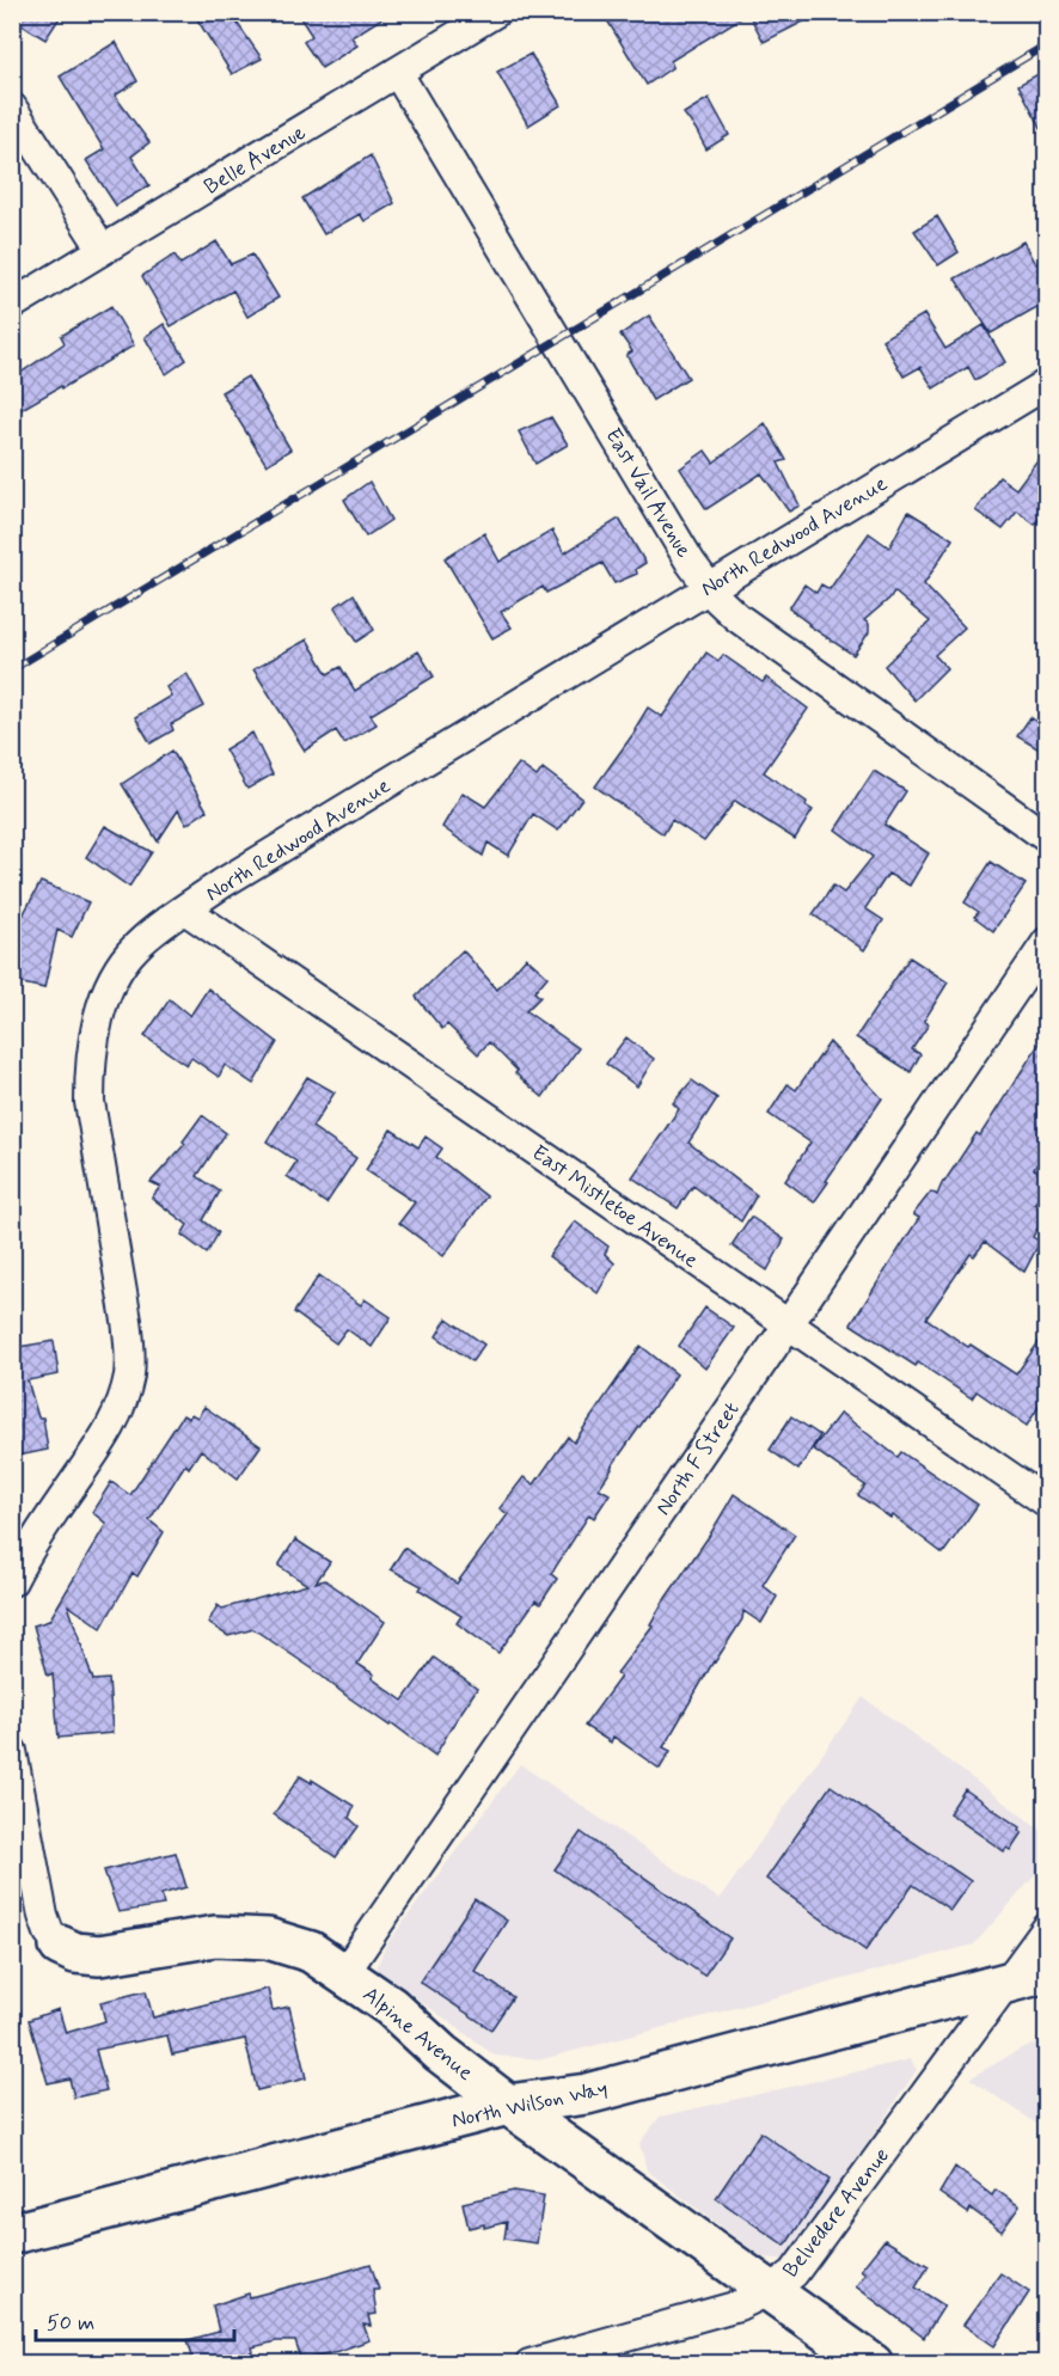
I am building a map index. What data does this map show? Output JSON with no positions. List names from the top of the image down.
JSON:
{
  "streets": {
    "main road": ["Alpine Avenue", "North Wilson Way"],
    "street": [
      "Belle Avenue",
      "East Vail Avenue",
      "North Redwood Avenue",
      "East Mistletoe Avenue",
      "North F Street",
      "Belvedere Avenue"
    ]
  },
  "crossings": [
    ["Belle Avenue", "East Vail Avenue"],
    ["East Vail Avenue", "North Redwood Avenue"],
    ["North Redwood Avenue", "East Mistletoe Avenue"],
    ["East Mistletoe Avenue", "North F Street"],
    ["North F Street", "Alpine Avenue"],
    ["Alpine Avenue", "North Wilson Way"],
    ["Alpine Avenue", "Belvedere Avenue"],
    ["North Wilson Way", "Belvedere Avenue"]
  ],
  "scale_bar": "50 m"
}
